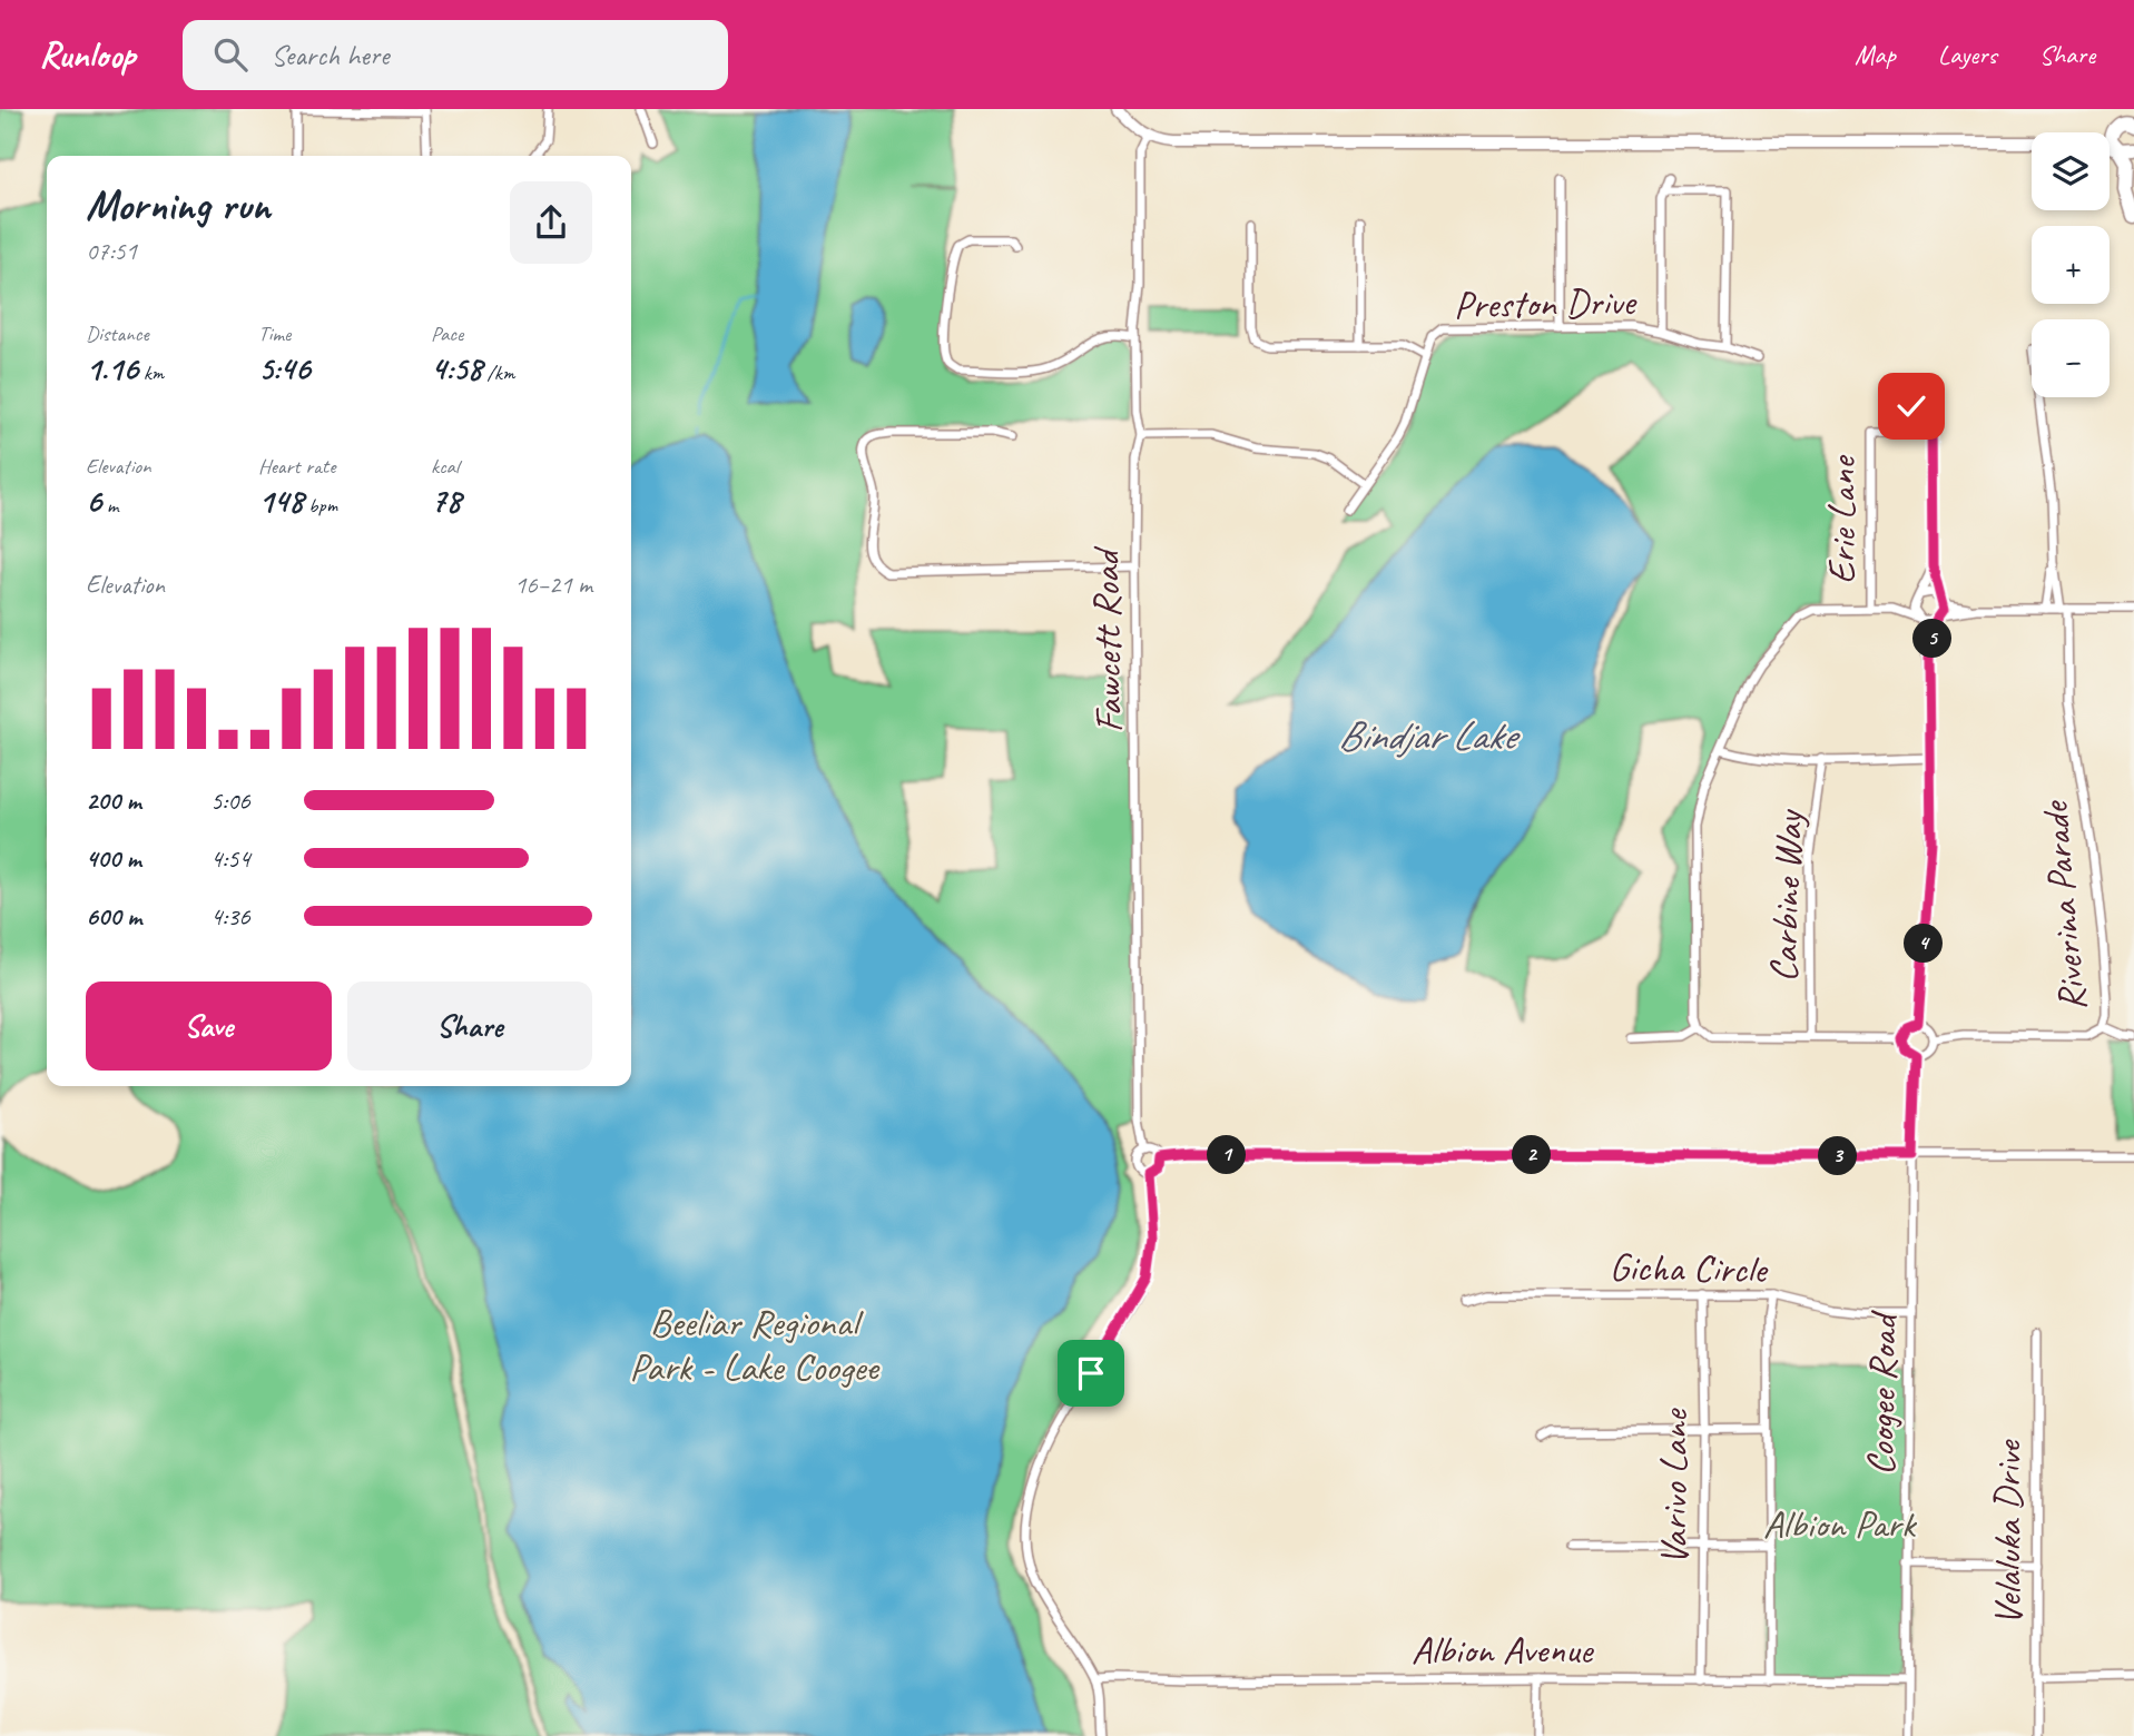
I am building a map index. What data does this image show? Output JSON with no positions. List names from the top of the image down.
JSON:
{
  "streets": {
    "street": [
      "Preston Drive",
      "Erie Lane",
      "Fawcett Road",
      "Carbine Way",
      "Riverina Parade",
      "Gicha Circle",
      "Coogee Road",
      "Varivo Lane",
      "Velaluka Drive",
      "Albion Avenue"
    ]
  },
  "crossings": [
    ["Riverina Parade", "Coogee Road"],
    ["Gicha Circle", "Coogee Road"],
    ["Gicha Circle", "Varivo Lane"],
    ["Coogee Road", "Albion Avenue"],
    ["Varivo Lane", "Albion Avenue"]
  ],
  "water": ["Bindjar Lake"],
  "parks": ["Beeliar Regional Park - Lake Coogee", "Albion Park"],
  "page": {
    "header": "Runloop",
    "search": "Search here",
    "nav": ["Map", "Layers", "Share"],
    "map_buttons": ["+", "−"],
    "heading": ["Morning run", "07:51"],
    "stats": [
      ["Distance", "1.16 km"],
      ["Time", "5:46"],
      ["Pace", "4:58 /km"],
      ["Elevation", "6 m"],
      ["Heart rate", "148 bpm"],
      ["kcal", "78"]
    ],
    "chart": ["Elevation", "16–21 m"],
    "pins": [
      "5",
      "4",
      "1",
      "2",
      "3"
    ],
    "list": [
      {
        "name": "200 m",
        "note": "5:06"
      },
      {
        "name": "400 m",
        "note": "4:54"
      },
      {
        "name": "600 m",
        "note": "4:36"
      }
    ],
    "buttons": ["Save", "Share"]
  }
}
